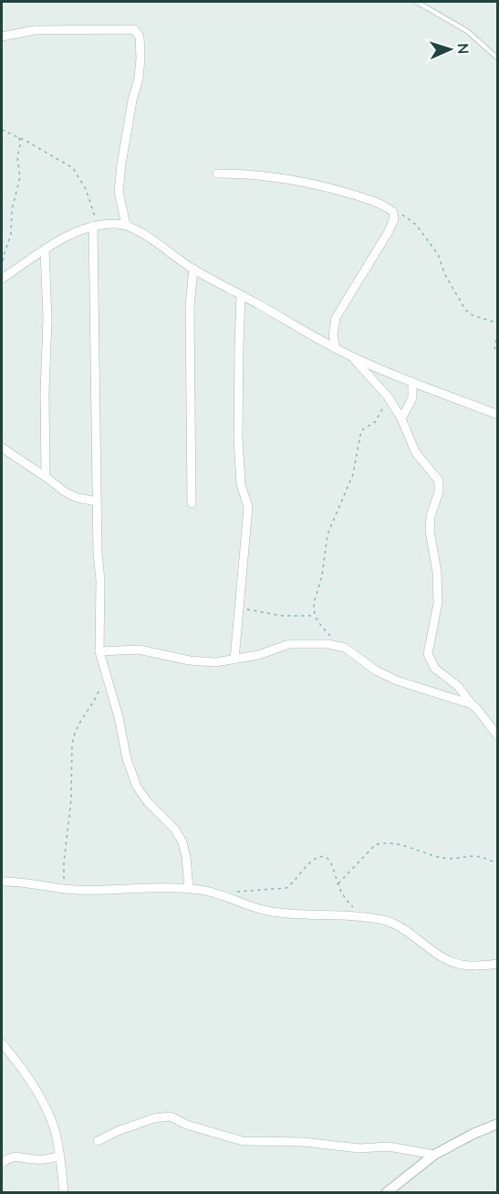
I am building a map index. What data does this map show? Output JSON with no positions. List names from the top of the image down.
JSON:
{
  "north": "right"
}
